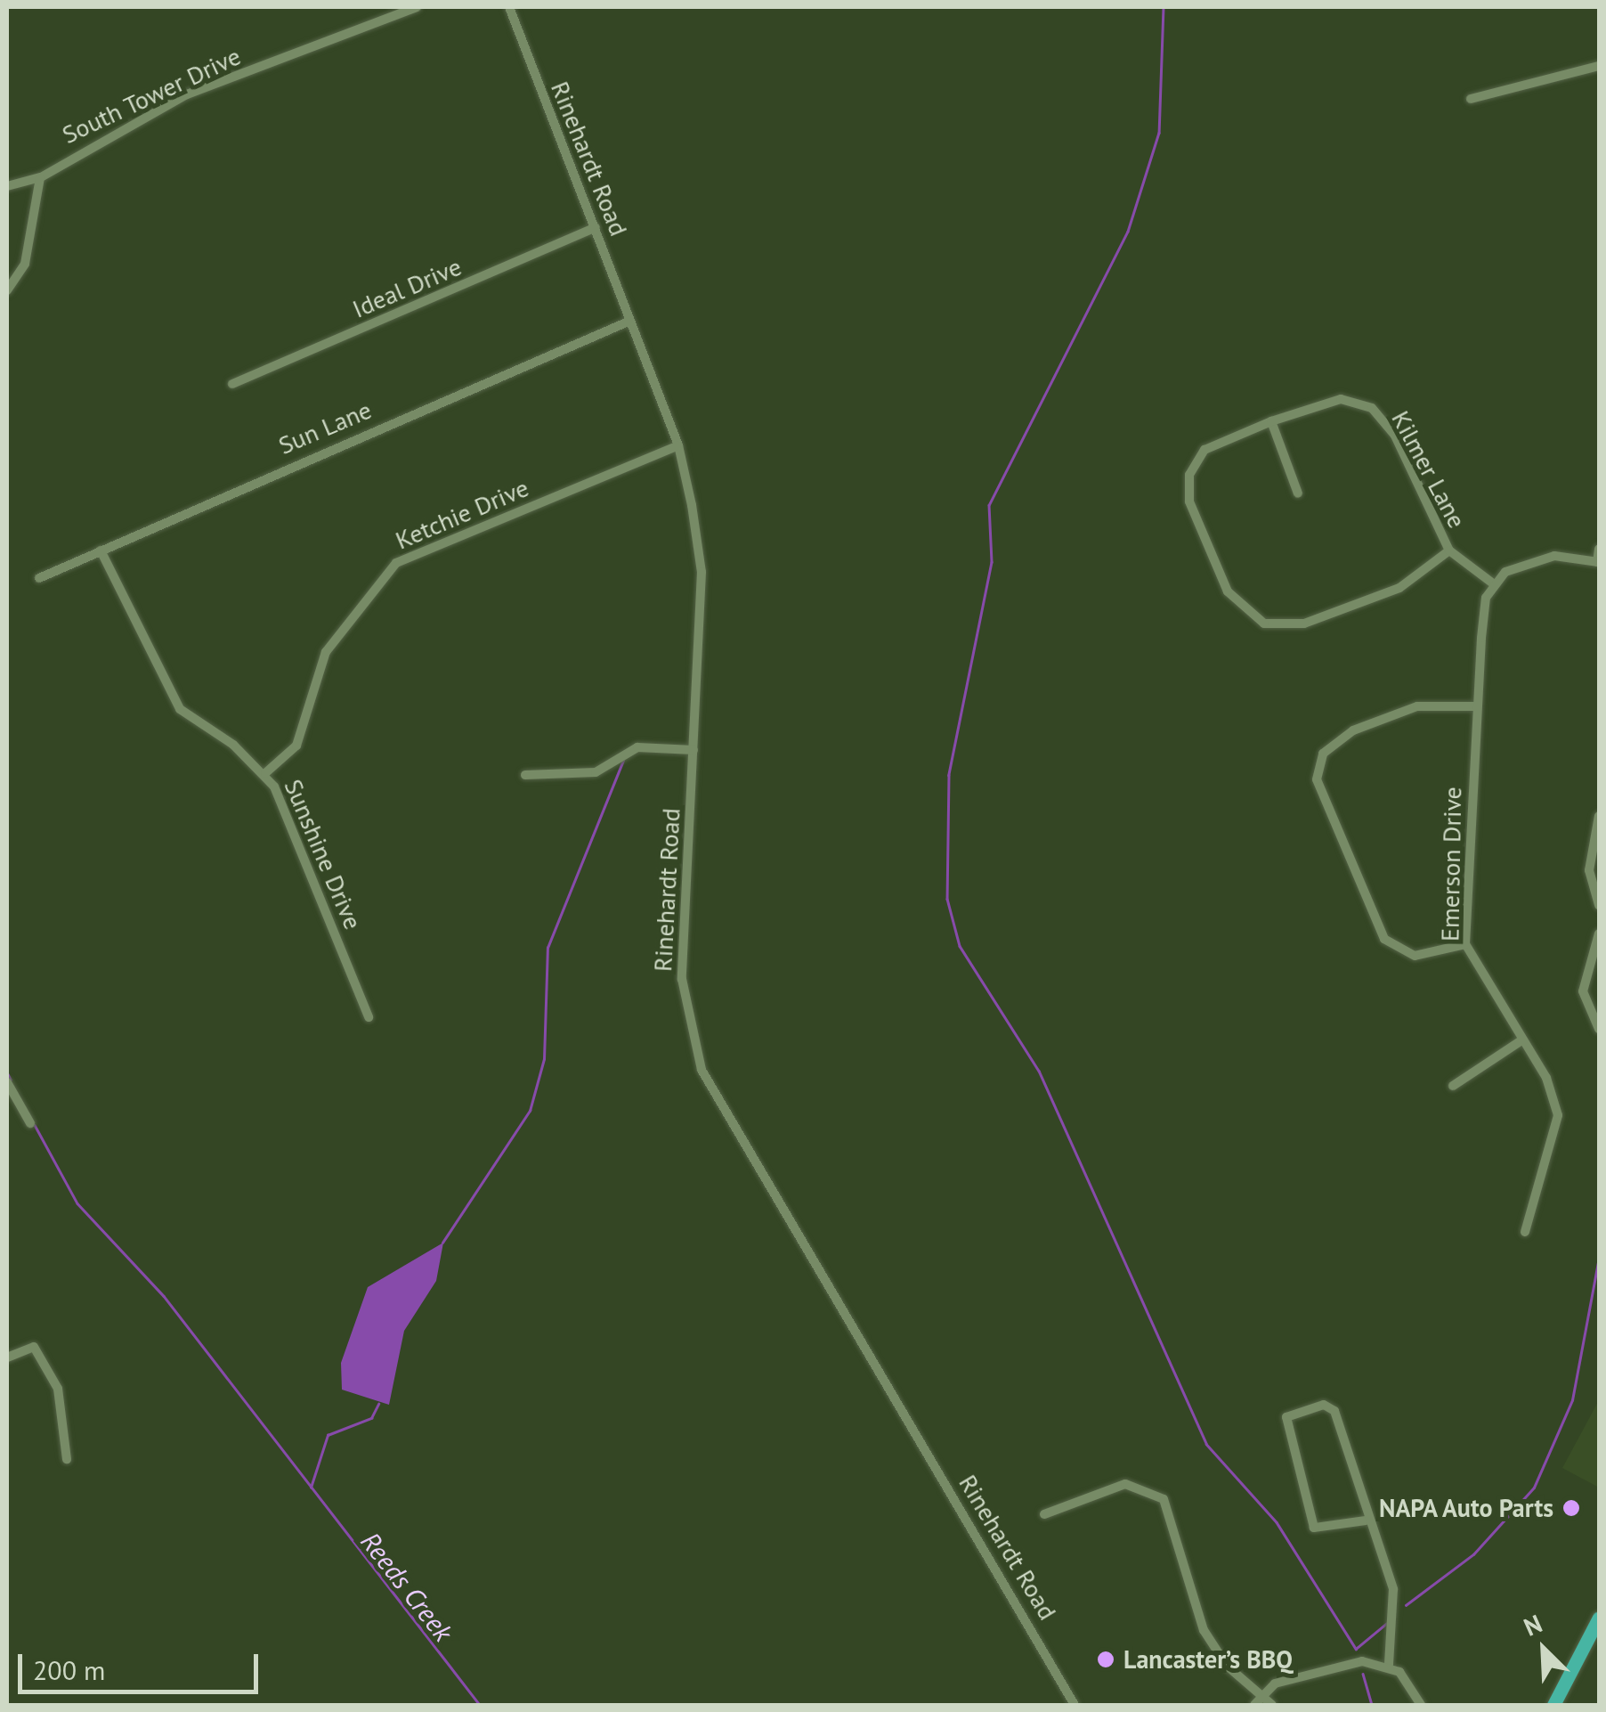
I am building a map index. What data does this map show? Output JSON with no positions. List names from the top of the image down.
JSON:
{
  "streets": {
    "street": [
      "South Tower Drive",
      "Rinehardt Road",
      "Ideal Drive",
      "Sun Lane",
      "Kilmer Lane",
      "Ketchie Drive",
      "Sunshine Drive",
      "Emerson Drive"
    ]
  },
  "crossings": [
    ["Rinehardt Road", "Ideal Drive"],
    ["Rinehardt Road", "Sun Lane"],
    ["Rinehardt Road", "Ketchie Drive"],
    ["Sun Lane", "Sunshine Drive"],
    ["Kilmer Lane", "Emerson Drive"],
    ["Ketchie Drive", "Sunshine Drive"]
  ],
  "water": ["Reeds Creek"],
  "places": ["NAPA Auto Parts", "Lancaster’s BBQ"],
  "scale_bar": "200 m",
  "north": "top left"
}
